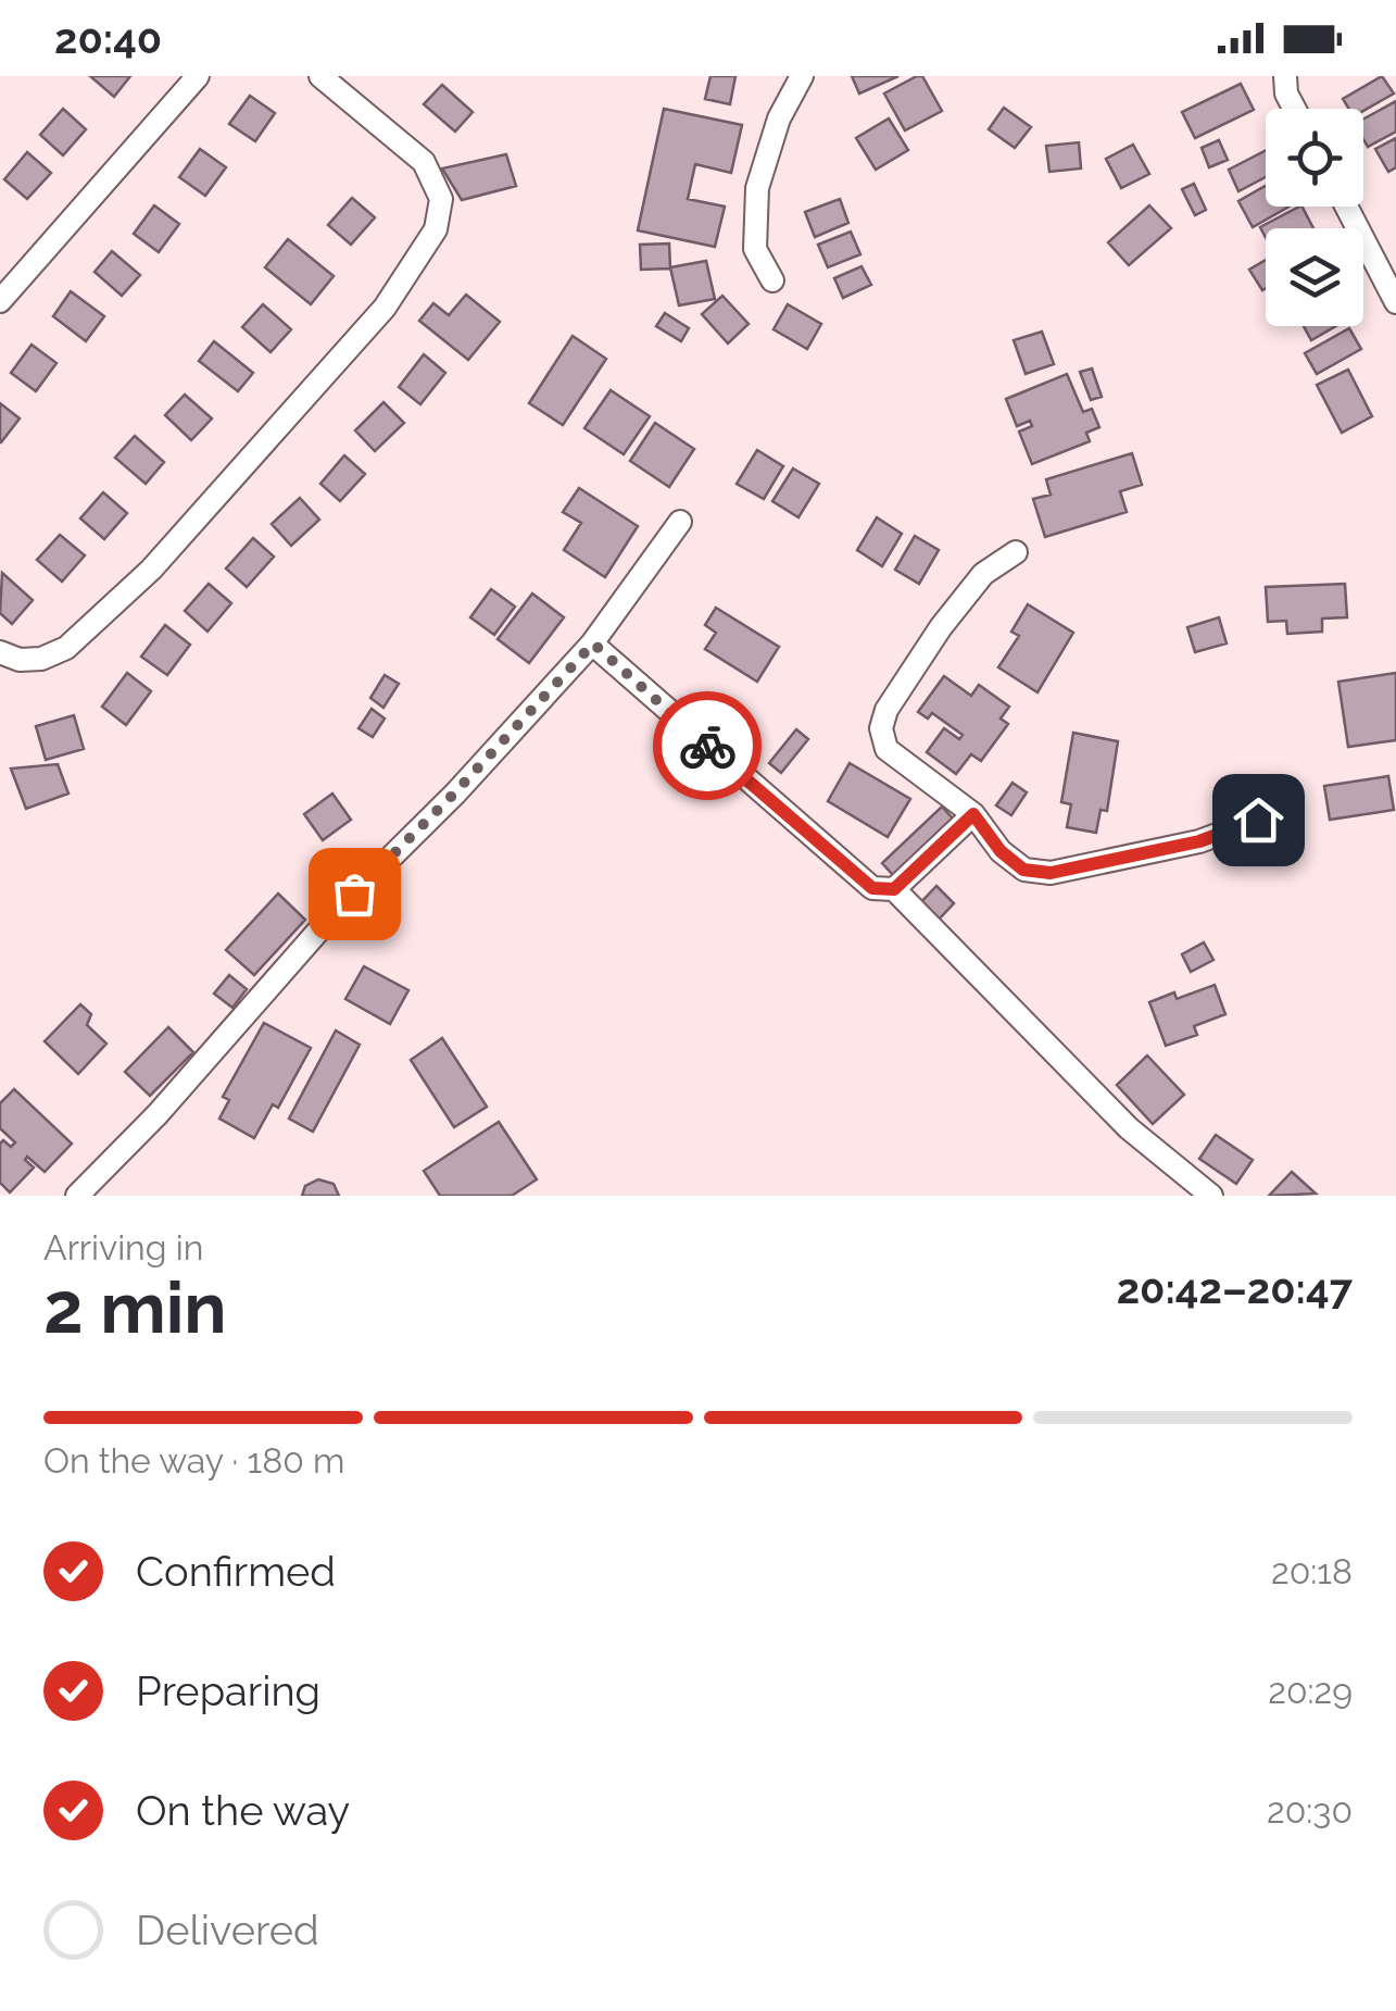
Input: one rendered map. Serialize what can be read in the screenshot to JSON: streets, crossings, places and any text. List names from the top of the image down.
{
  "page": {
    "status": "20:40",
    "heading": ["2 min", "Arriving in", "20:42–20:47"],
    "bar": "On the way · 180 m",
    "list": [
      ["Confirmed", "20:18"],
      ["Preparing", "20:29"],
      ["On the way", "20:30"],
      "Delivered"
    ]
  }
}
